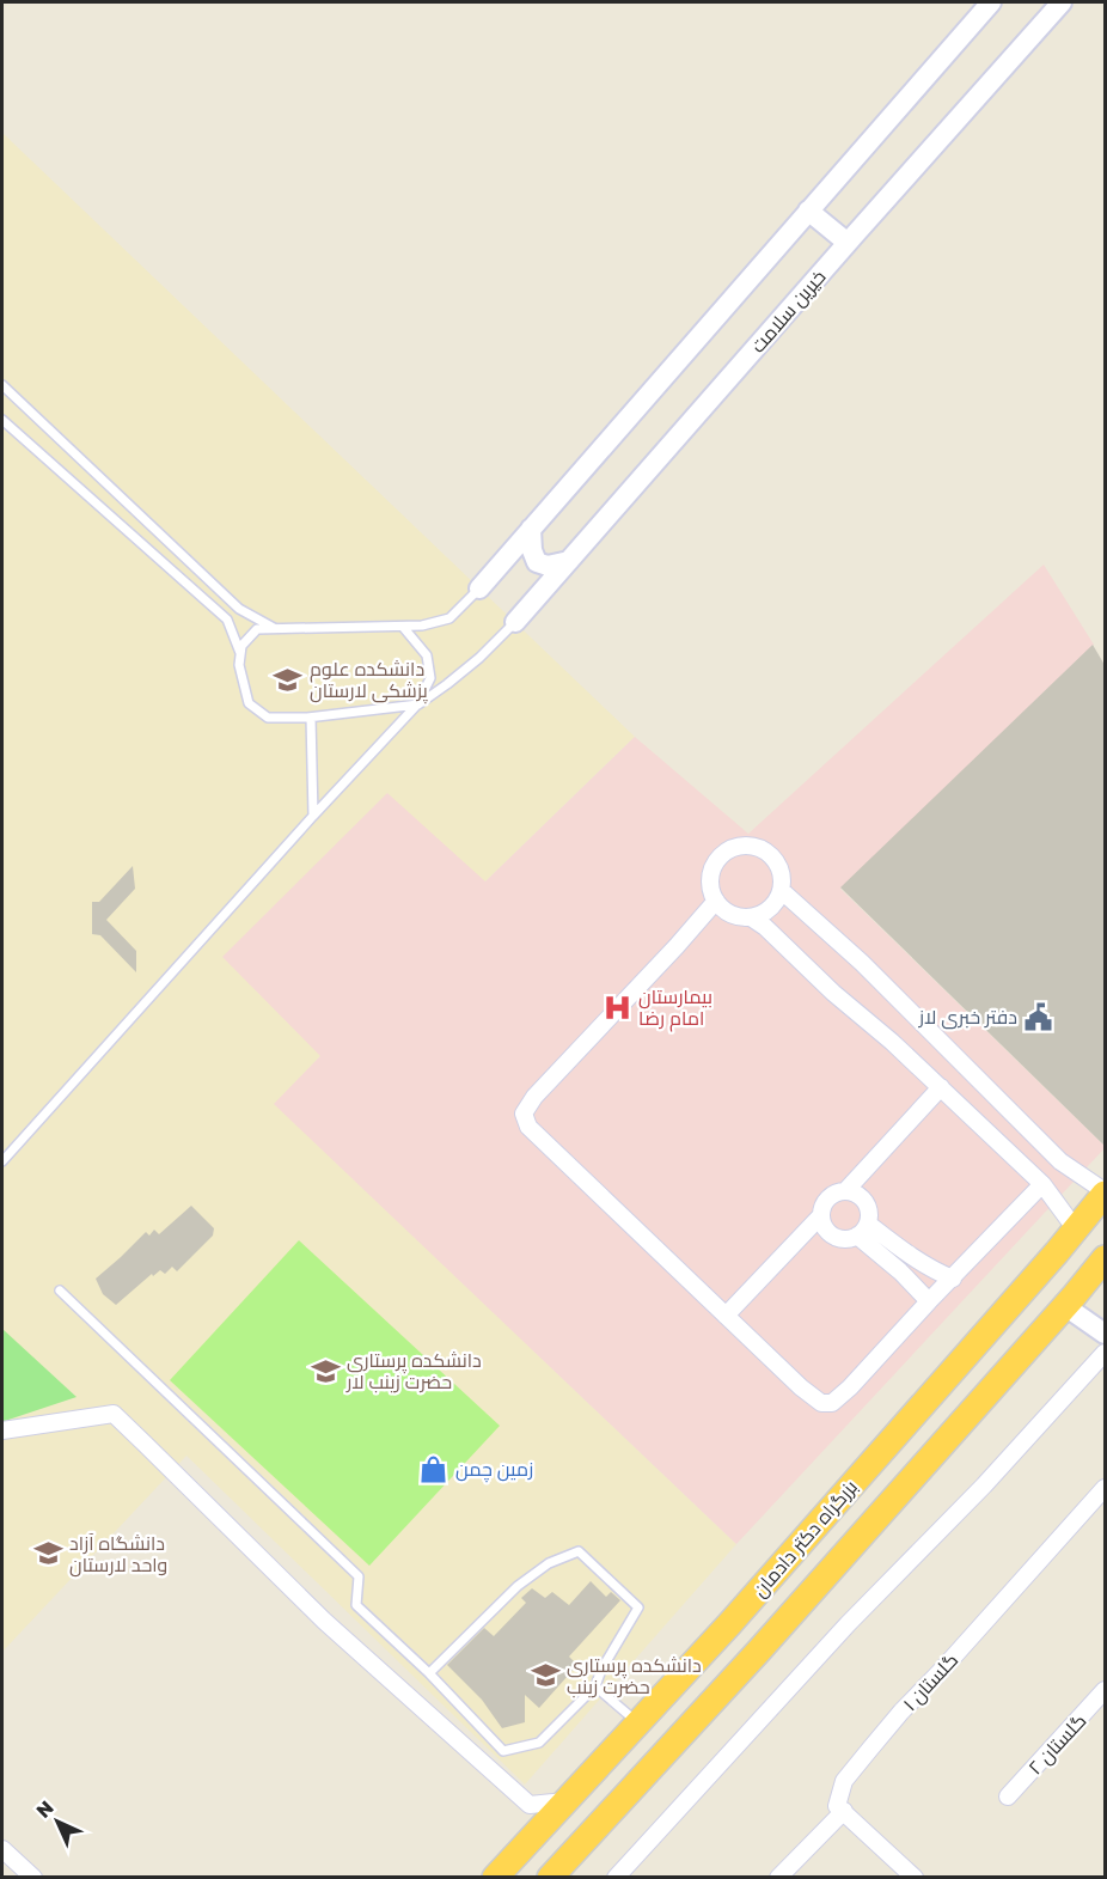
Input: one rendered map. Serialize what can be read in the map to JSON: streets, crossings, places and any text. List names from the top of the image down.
{
  "streets": {
    "highway": ["بزرگراه دکتر دادمان"],
    "street": ["خیرین سلامت", "گلستان ۱", "گلستان ۲"]
  },
  "places": {
    "school or university": [
      "دانشکده علوم پزشکی لارستان",
      "دانشکده پرستاری حضرت زینب لار",
      "دانشگاه آزاد واحد لارستان",
      "دانشکده پرستاری حضرت زینب"
    ],
    "hospital": ["بیمارستان امام رضا"],
    "public building": ["دفتر خبری لاز"],
    "shop": ["زمین چمن"]
  },
  "north": "top left"
}
